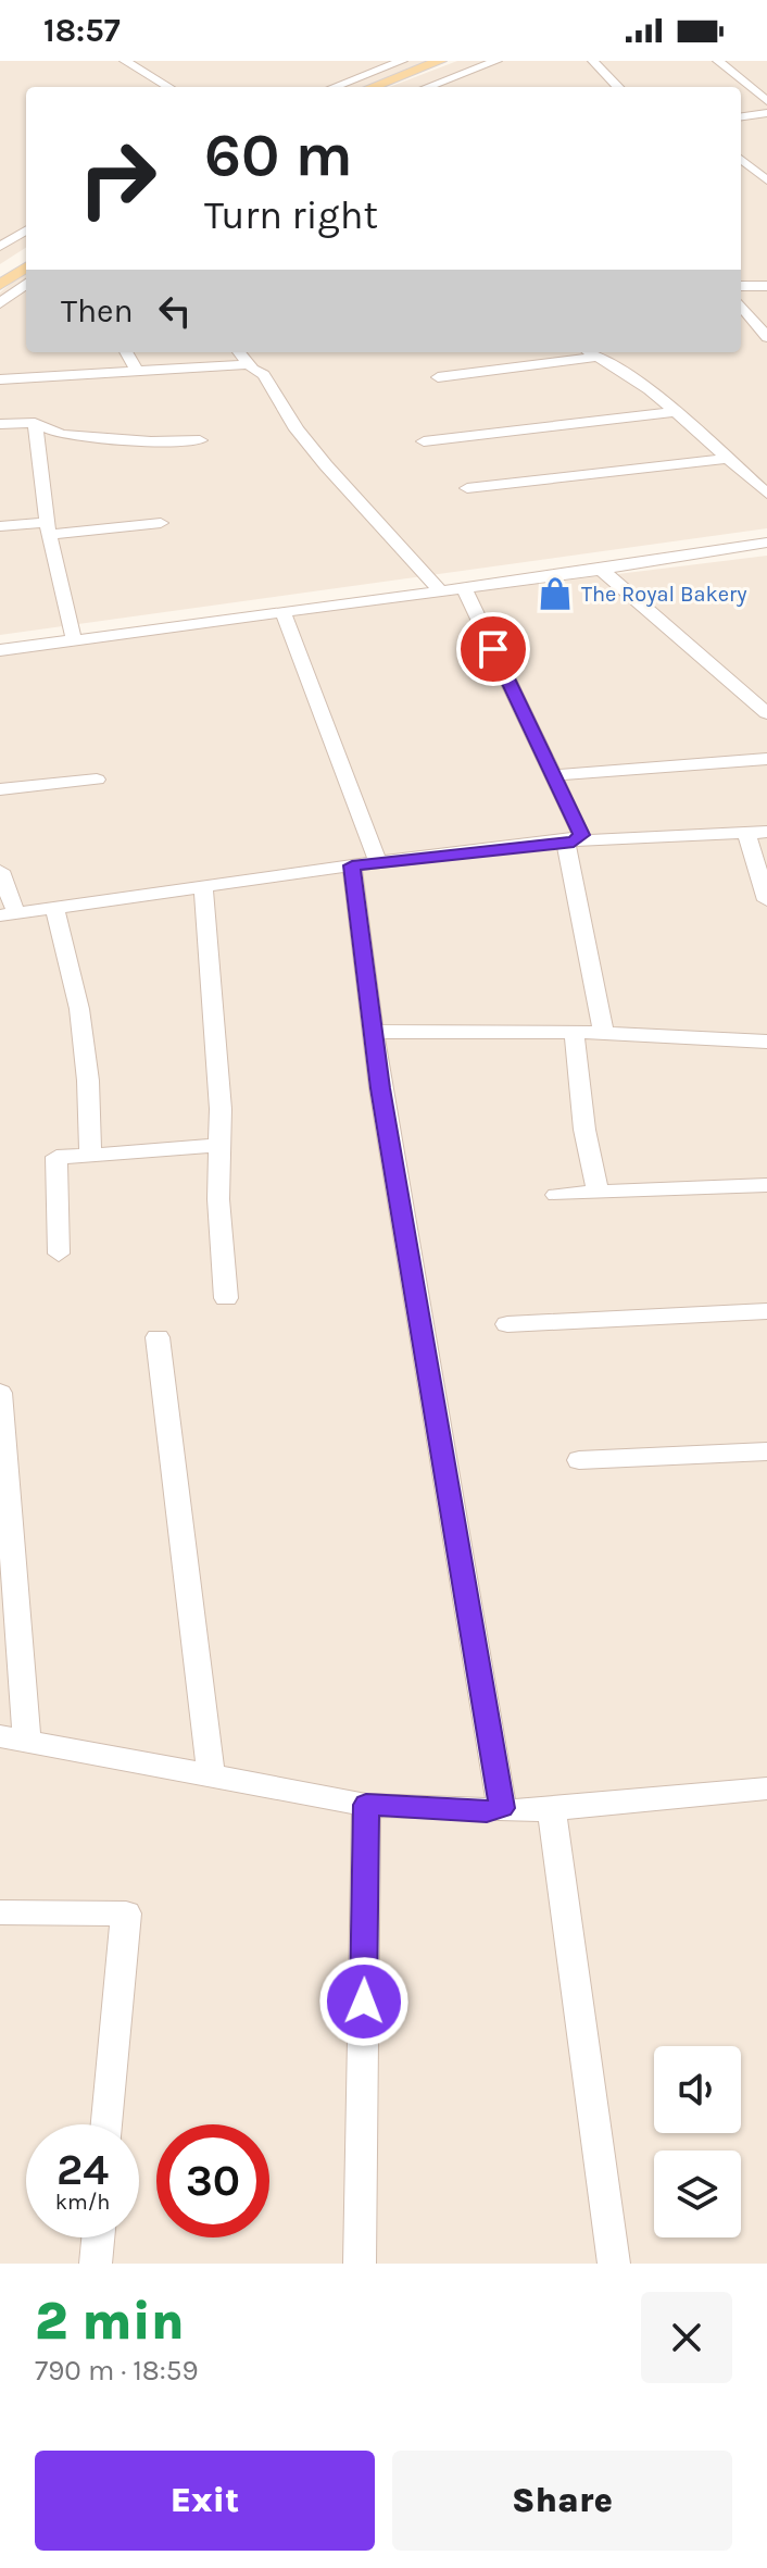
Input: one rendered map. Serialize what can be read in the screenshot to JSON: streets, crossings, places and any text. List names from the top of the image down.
{
  "places": {
    "shop": ["The Royal Bakery"]
  },
  "page": {
    "status": "18:57",
    "turn": ["60 m", "Turn right"],
    "then": "Then",
    "speed": "24 km/h",
    "limit": "30",
    "heading": ["2 min", "790 m · 18:59"],
    "buttons": ["Exit", "Share"]
  }
}
